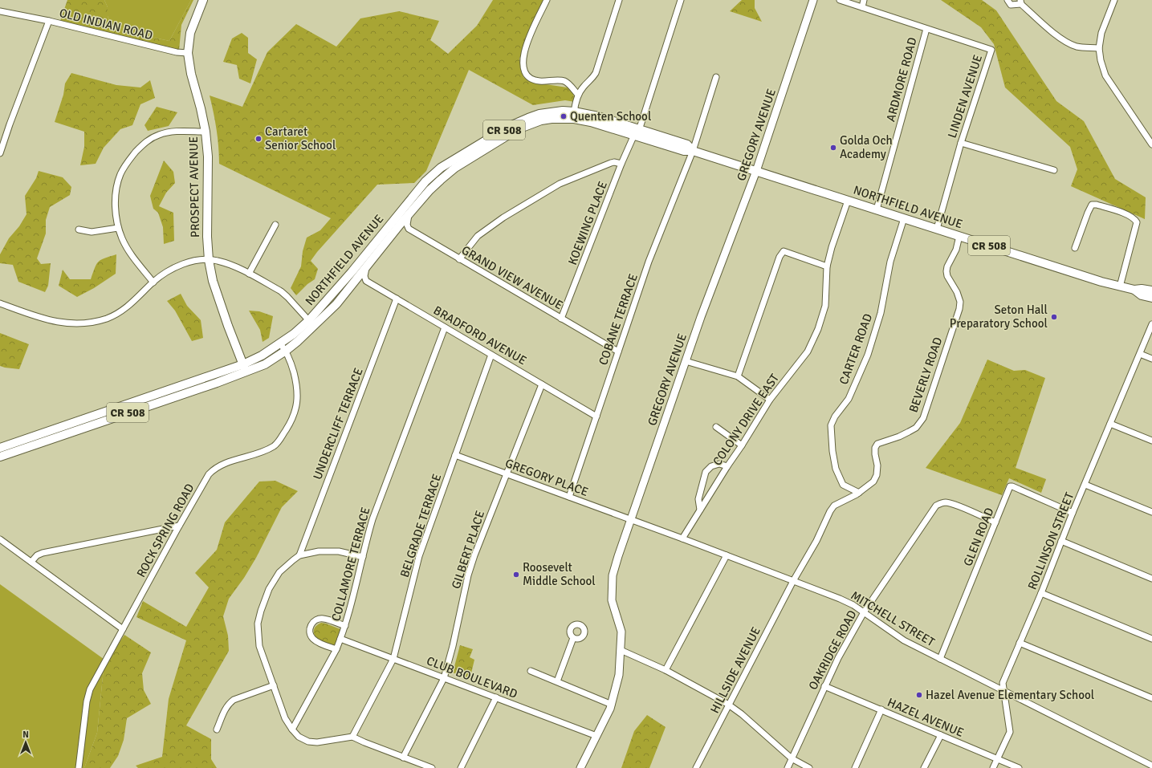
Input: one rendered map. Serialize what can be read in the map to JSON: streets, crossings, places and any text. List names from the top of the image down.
{
  "streets": {
    "main road": [
      "CR 508",
      "GREGORY AVENUE",
      "PROSPECT AVENUE",
      "NORTHFIELD AVENUE"
    ],
    "street": [
      "OLD INDIAN ROAD",
      "ARDMORE ROAD",
      "LINDEN AVENUE",
      "KOEWING PLACE",
      "GRAND VIEW AVENUE",
      "COBANE TERRACE",
      "BRADFORD AVENUE",
      "CARTER ROAD",
      "BEVERLY ROAD",
      "COLONY DRIVE EAST",
      "UNDERCLIFF TERRACE",
      "GREGORY PLACE",
      "BELGRADE TERRACE",
      "ROCK SPRING ROAD",
      "GLEN ROAD",
      "ROLLINSON STREET",
      "GILBERT PLACE",
      "COLLAMORE TERRACE",
      "MITCHELL STREET",
      "OAKRIDGE ROAD",
      "HILLSIDE AVENUE",
      "CLUB BOULEVARD",
      "HAZEL AVENUE"
    ]
  },
  "crossings": [
    ["OLD INDIAN ROAD", "PROSPECT AVENUE"],
    ["ARDMORE ROAD", "LINDEN AVENUE"],
    ["ARDMORE ROAD", "NORTHFIELD AVENUE"],
    ["LINDEN AVENUE", "NORTHFIELD AVENUE"],
    ["GREGORY AVENUE", "NORTHFIELD AVENUE"],
    ["GREGORY AVENUE", "GREGORY PLACE"],
    ["GREGORY AVENUE", "MITCHELL STREET"],
    ["GREGORY AVENUE", "CLUB BOULEVARD"],
    ["PROSPECT AVENUE", "NORTHFIELD AVENUE"],
    ["NORTHFIELD AVENUE", "KOEWING PLACE"],
    ["NORTHFIELD AVENUE", "GRAND VIEW AVENUE"],
    ["NORTHFIELD AVENUE", "COBANE TERRACE"],
    ["NORTHFIELD AVENUE", "BRADFORD AVENUE"],
    ["NORTHFIELD AVENUE", "CARTER ROAD"],
    ["NORTHFIELD AVENUE", "BEVERLY ROAD"],
    ["NORTHFIELD AVENUE", "COLONY DRIVE EAST"],
    ["NORTHFIELD AVENUE", "ROCK SPRING ROAD"],
    ["KOEWING PLACE", "GRAND VIEW AVENUE"],
    ["GRAND VIEW AVENUE", "COBANE TERRACE"],
    ["COBANE TERRACE", "BRADFORD AVENUE"],
    ["COBANE TERRACE", "GREGORY PLACE"],
    ["BRADFORD AVENUE", "UNDERCLIFF TERRACE"],
    ["BRADFORD AVENUE", "BELGRADE TERRACE"],
    ["BRADFORD AVENUE", "GILBERT PLACE"],
    ["BRADFORD AVENUE", "COLLAMORE TERRACE"],
    ["CARTER ROAD", "BEVERLY ROAD"],
    ["BEVERLY ROAD", "MITCHELL STREET"],
    ["BEVERLY ROAD", "HILLSIDE AVENUE"],
    ["COLONY DRIVE EAST", "MITCHELL STREET"],
    ["GREGORY PLACE", "BELGRADE TERRACE"],
    ["GREGORY PLACE", "GILBERT PLACE"],
    ["GREGORY PLACE", "MITCHELL STREET"],
    ["BELGRADE TERRACE", "CLUB BOULEVARD"],
    ["GLEN ROAD", "ROLLINSON STREET"],
    ["GLEN ROAD", "MITCHELL STREET"],
    ["GLEN ROAD", "OAKRIDGE ROAD"],
    ["ROLLINSON STREET", "MITCHELL STREET"],
    ["ROLLINSON STREET", "HAZEL AVENUE"],
    ["GILBERT PLACE", "CLUB BOULEVARD"],
    ["COLLAMORE TERRACE", "CLUB BOULEVARD"],
    ["MITCHELL STREET", "OAKRIDGE ROAD"],
    ["MITCHELL STREET", "HILLSIDE AVENUE"],
    ["OAKRIDGE ROAD", "HAZEL AVENUE"]
  ],
  "places": [
    "Quenten School",
    "Cartaret Senior School",
    "Golda Och Academy",
    "Seton Hall Preparatory School",
    "Roosevelt Middle School",
    "Hazel Avenue Elementary School"
  ],
  "north": "top"
}
